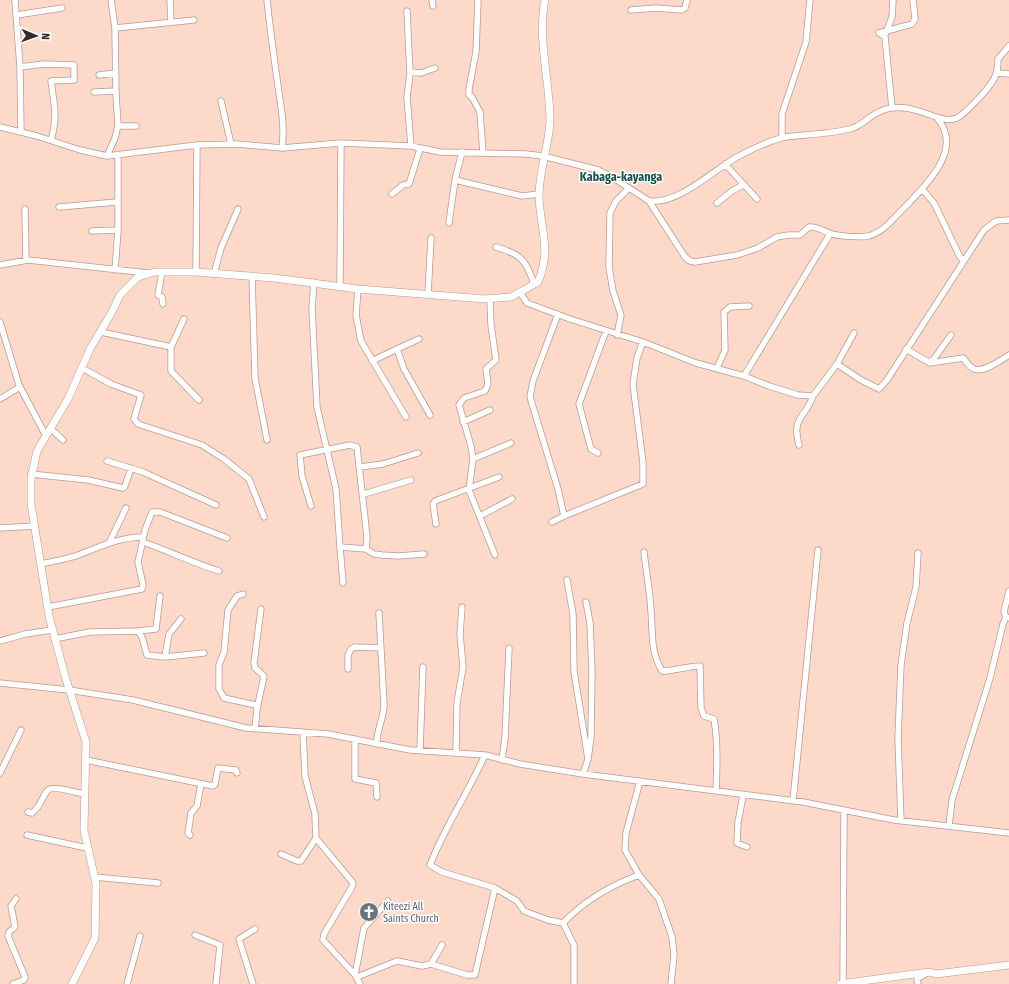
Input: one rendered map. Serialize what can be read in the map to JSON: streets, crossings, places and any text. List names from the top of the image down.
{
  "districts": ["Kabaga-kayanga"],
  "places": {
    "church": ["Kiteezi All Saints Church"]
  },
  "north": "right"
}
